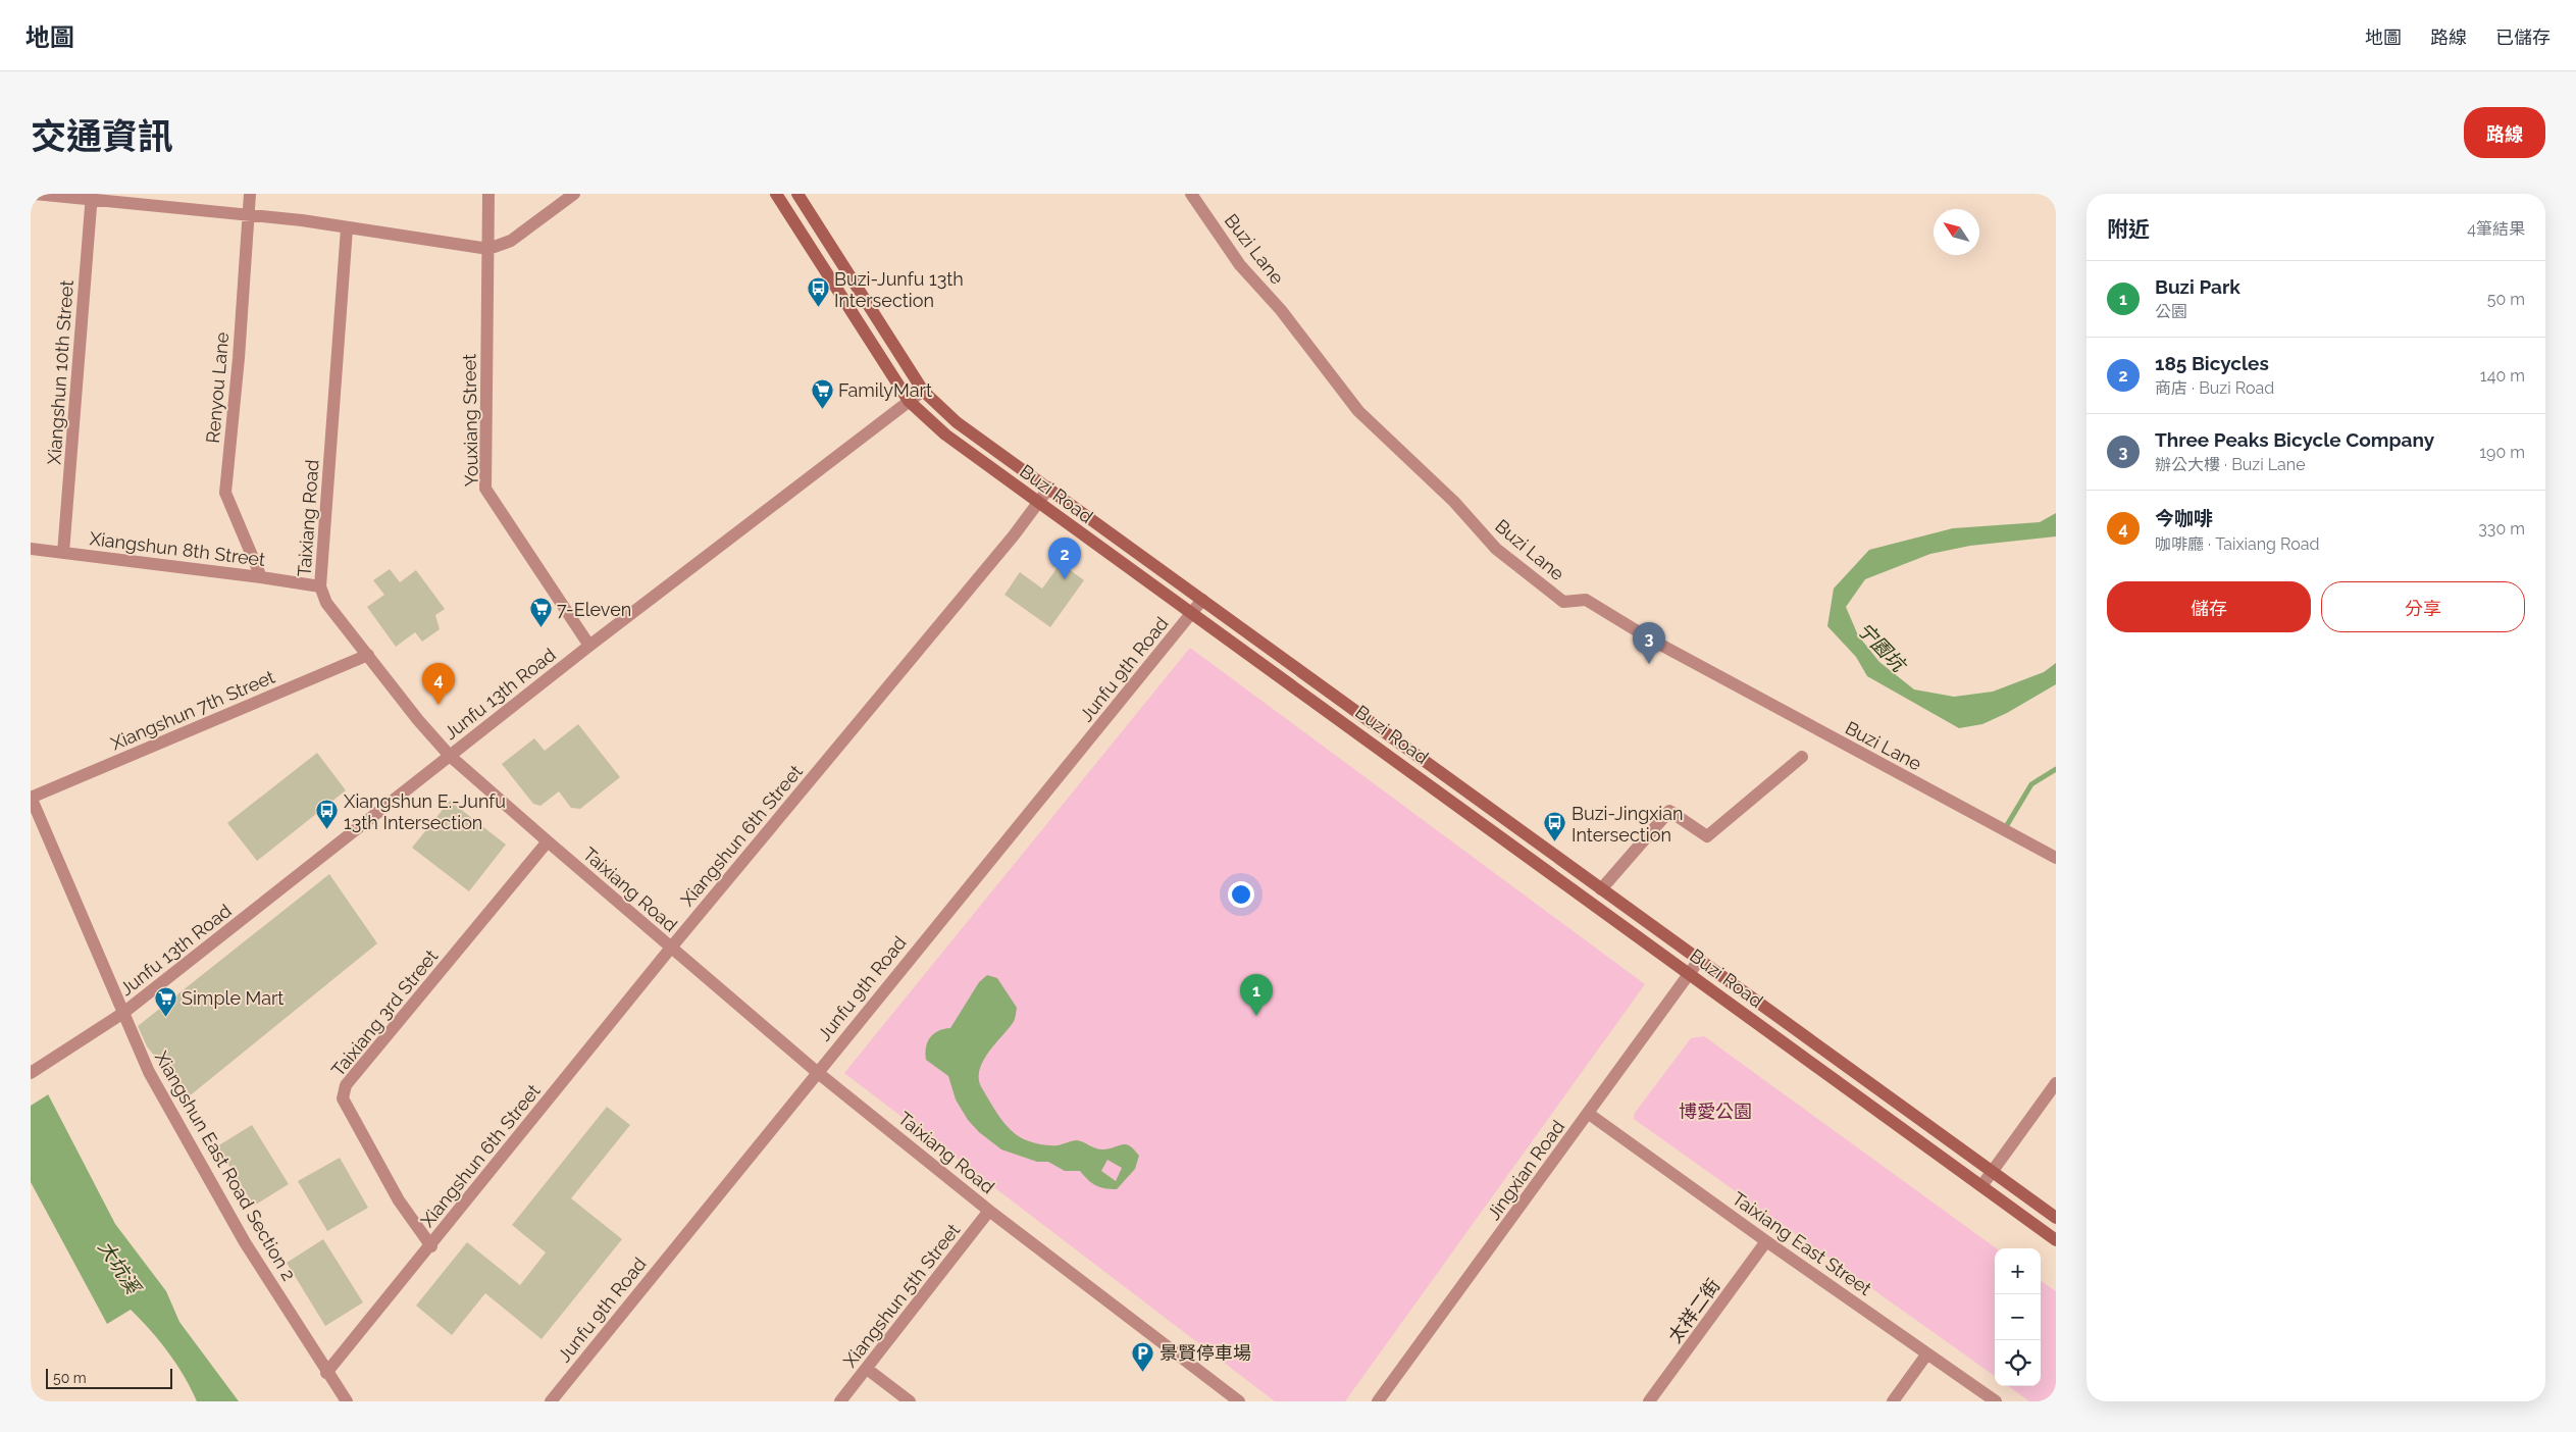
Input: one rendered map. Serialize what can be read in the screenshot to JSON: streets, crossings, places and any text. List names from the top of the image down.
{
  "streets": {
    "main road": ["Buzi Road"],
    "street": [
      "Buzi Lane",
      "Xiangshun 10th Street",
      "Renyou Lane",
      "Youxiang Street",
      "Taixiang Road",
      "Xiangshun 8th Street",
      "Junfu 9th Road",
      "Junfu 13th Road",
      "Xiangshun 7th Street",
      "Xiangshun 6th Street",
      "Taixiang 3rd Street",
      "Xiangshun East Road Section 2",
      "Jingxian Road",
      "Taixiang East Street",
      "Xiangshun 5th Street",
      "太祥二街"
    ]
  },
  "crossings": [
    ["Xiangshun 10th Street", "Xiangshun 8th Street"],
    ["Renyou Lane", "Xiangshun 8th Street"],
    ["Youxiang Street", "Junfu 13th Road"],
    ["Buzi Road", "Junfu 9th Road"],
    ["Buzi Road", "Junfu 13th Road"],
    ["Buzi Road", "Xiangshun 6th Street"],
    ["Buzi Road", "Jingxian Road"],
    ["Taixiang Road", "Xiangshun 8th Street"],
    ["Taixiang Road", "Junfu 9th Road"],
    ["Taixiang Road", "Junfu 13th Road"],
    ["Taixiang Road", "Xiangshun 7th Street"],
    ["Taixiang Road", "Xiangshun 6th Street"],
    ["Taixiang Road", "Taixiang 3rd Street"],
    ["Taixiang Road", "Xiangshun 5th Street"],
    ["Junfu 13th Road", "Xiangshun East Road Section 2"],
    ["Xiangshun 7th Street", "Xiangshun East Road Section 2"],
    ["Xiangshun 6th Street", "Taixiang 3rd Street"],
    ["Xiangshun 6th Street", "Xiangshun East Road Section 2"],
    ["Jingxian Road", "Taixiang East Street"],
    ["Taixiang East Street", "太祥二街"]
  ],
  "water": ["宁園坑", "大坑溪"],
  "parks": ["博愛公園"],
  "places": {
    "bus stop": ["Buzi-Junfu 13th Intersection", "Xiangshun E.-Junfu 13th Intersection", "Buzi-Jingxian Intersection"],
    "supermarket": ["FamilyMart", "7-Eleven", "Simple Mart"],
    "parking": ["景賢停車場"]
  },
  "scale_bar": "50 m",
  "north": "top left",
  "page": {
    "header": "地圖",
    "nav": ["地圖", "路線", "已儲存"],
    "title": "交通資訊",
    "buttons": [
      "路線",
      ["儲存", "分享"]
    ],
    "heading": ["附近", "4筆結果"],
    "list": [
      {
        "mark": "1",
        "name": "Buzi Park",
        "note": "公園",
        "value": "50 m"
      },
      {
        "mark": "2",
        "name": "185 Bicycles",
        "note": "商店 · Buzi Road",
        "value": "140 m"
      },
      {
        "mark": "3",
        "name": "Three Peaks Bicycle Company",
        "note": "辦公大樓 · Buzi Lane",
        "value": "190 m"
      },
      {
        "mark": "4",
        "name": "今咖啡",
        "note": "咖啡廳 · Taixiang Road",
        "value": "330 m"
      }
    ],
    "pins": [
      "2",
      "3",
      "4",
      "1"
    ],
    "map_buttons": ["+", "−"],
    "scale": "50 m"
  }
}
